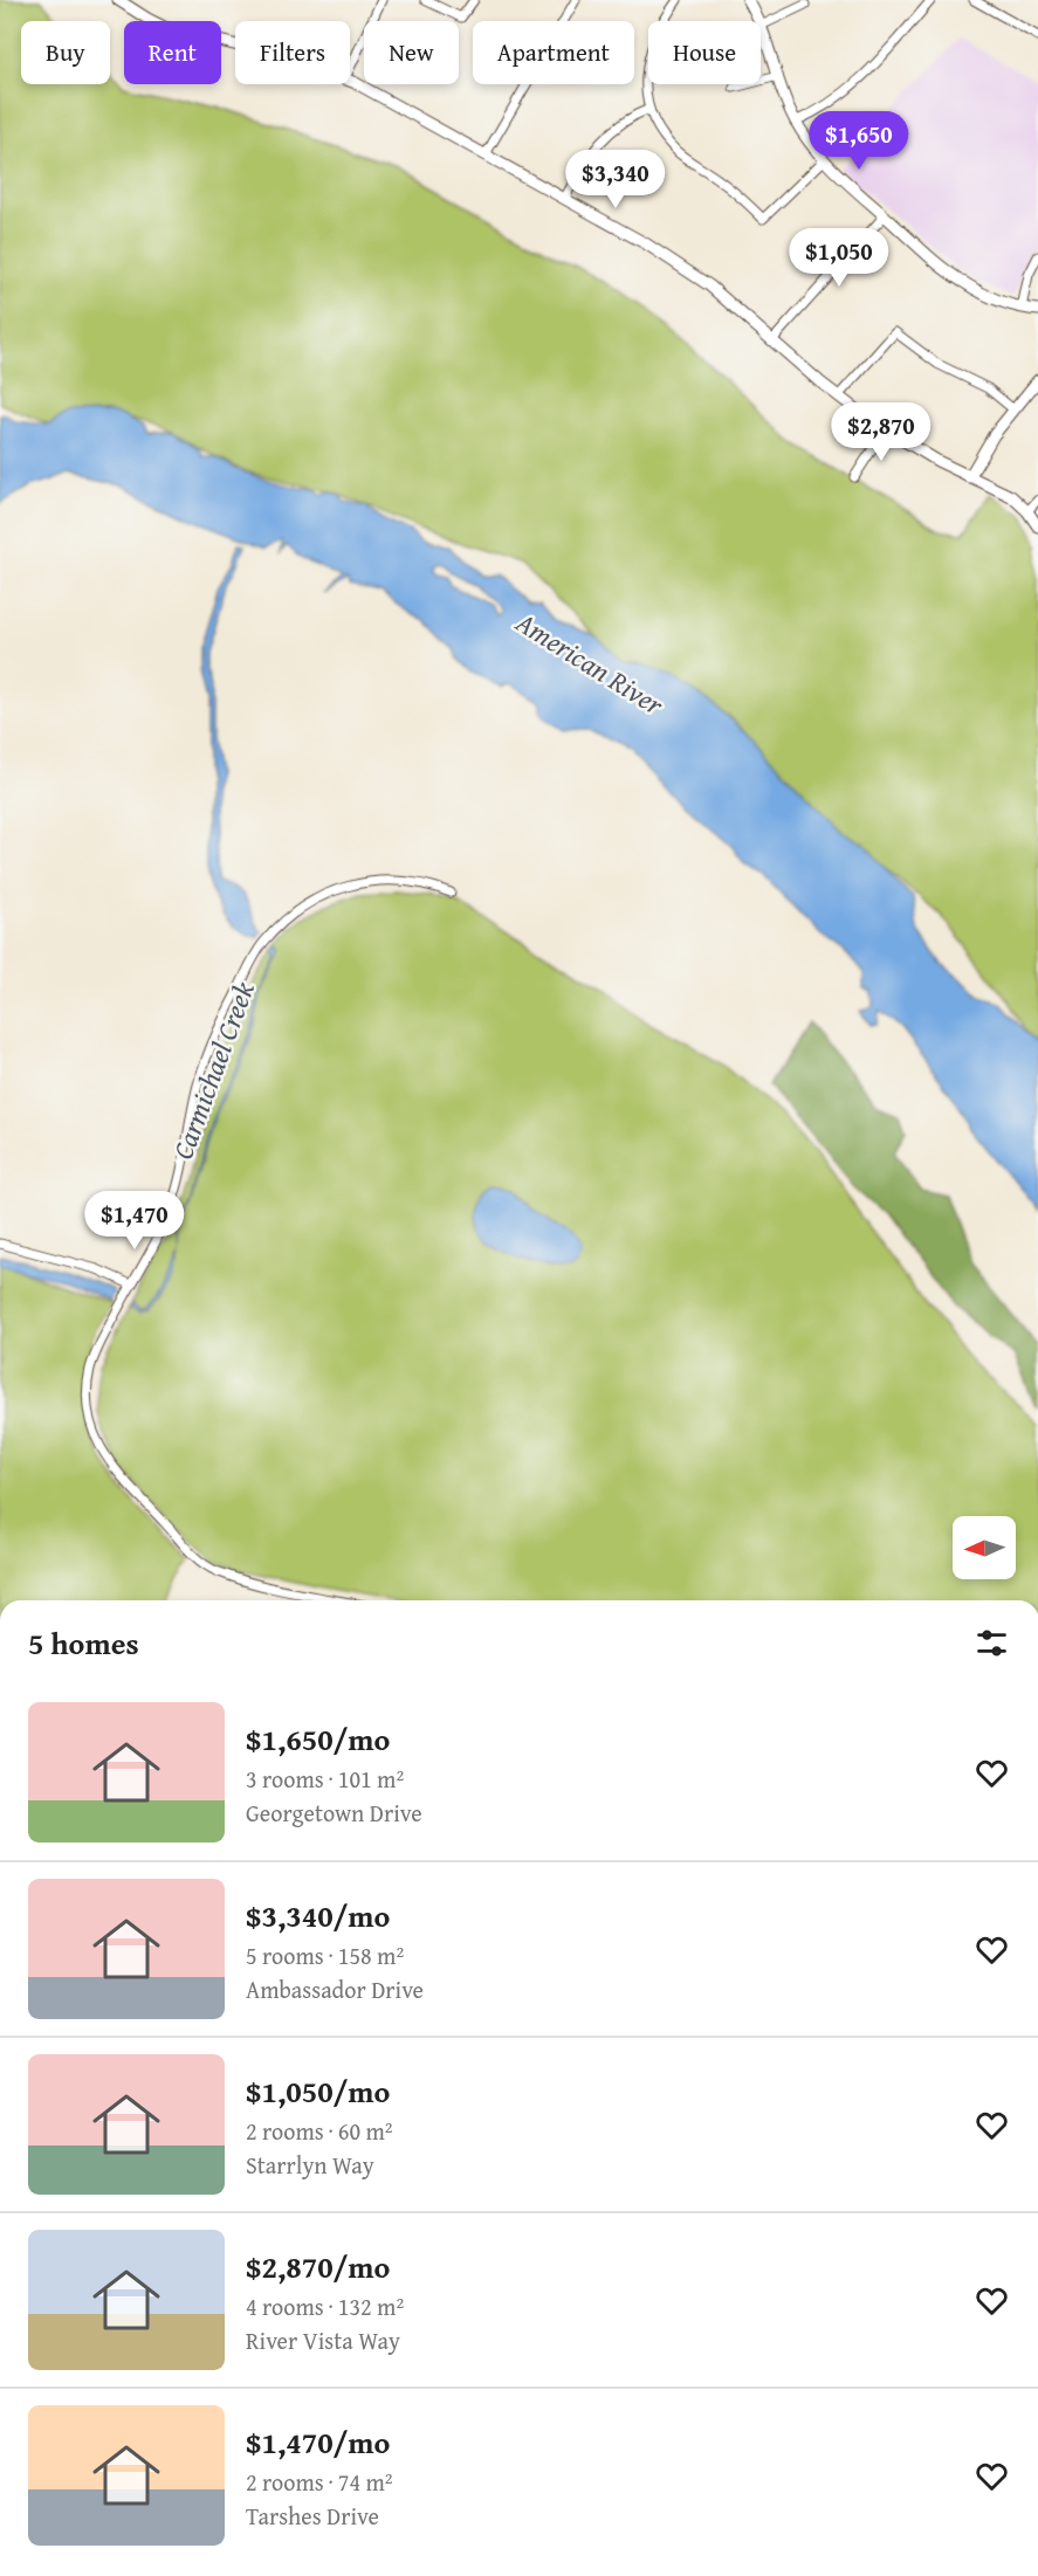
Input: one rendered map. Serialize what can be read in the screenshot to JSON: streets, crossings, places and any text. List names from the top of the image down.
{
  "water": ["American River", "Carmichael Creek"],
  "north": "left",
  "page": {
    "chip": [
      "Buy",
      "Rent",
      "Filters",
      "New",
      "Apartment",
      "House"
    ],
    "price": [
      "$1,650",
      "$3,340",
      "$1,050",
      "$2,870",
      "$1,470"
    ],
    "heading": "5 homes",
    "list": [
      {
        "name": "$1,650/mo",
        "note": "3 rooms · 101 m² · Georgetown Drive"
      },
      {
        "name": "$3,340/mo",
        "note": "5 rooms · 158 m² · Ambassador Drive"
      },
      {
        "name": "$1,050/mo",
        "note": "2 rooms · 60 m² · Starrlyn Way"
      },
      {
        "name": "$2,870/mo",
        "note": "4 rooms · 132 m² · River Vista Way"
      },
      {
        "name": "$1,470/mo",
        "note": "2 rooms · 74 m² · Tarshes Drive"
      }
    ]
  }
}
